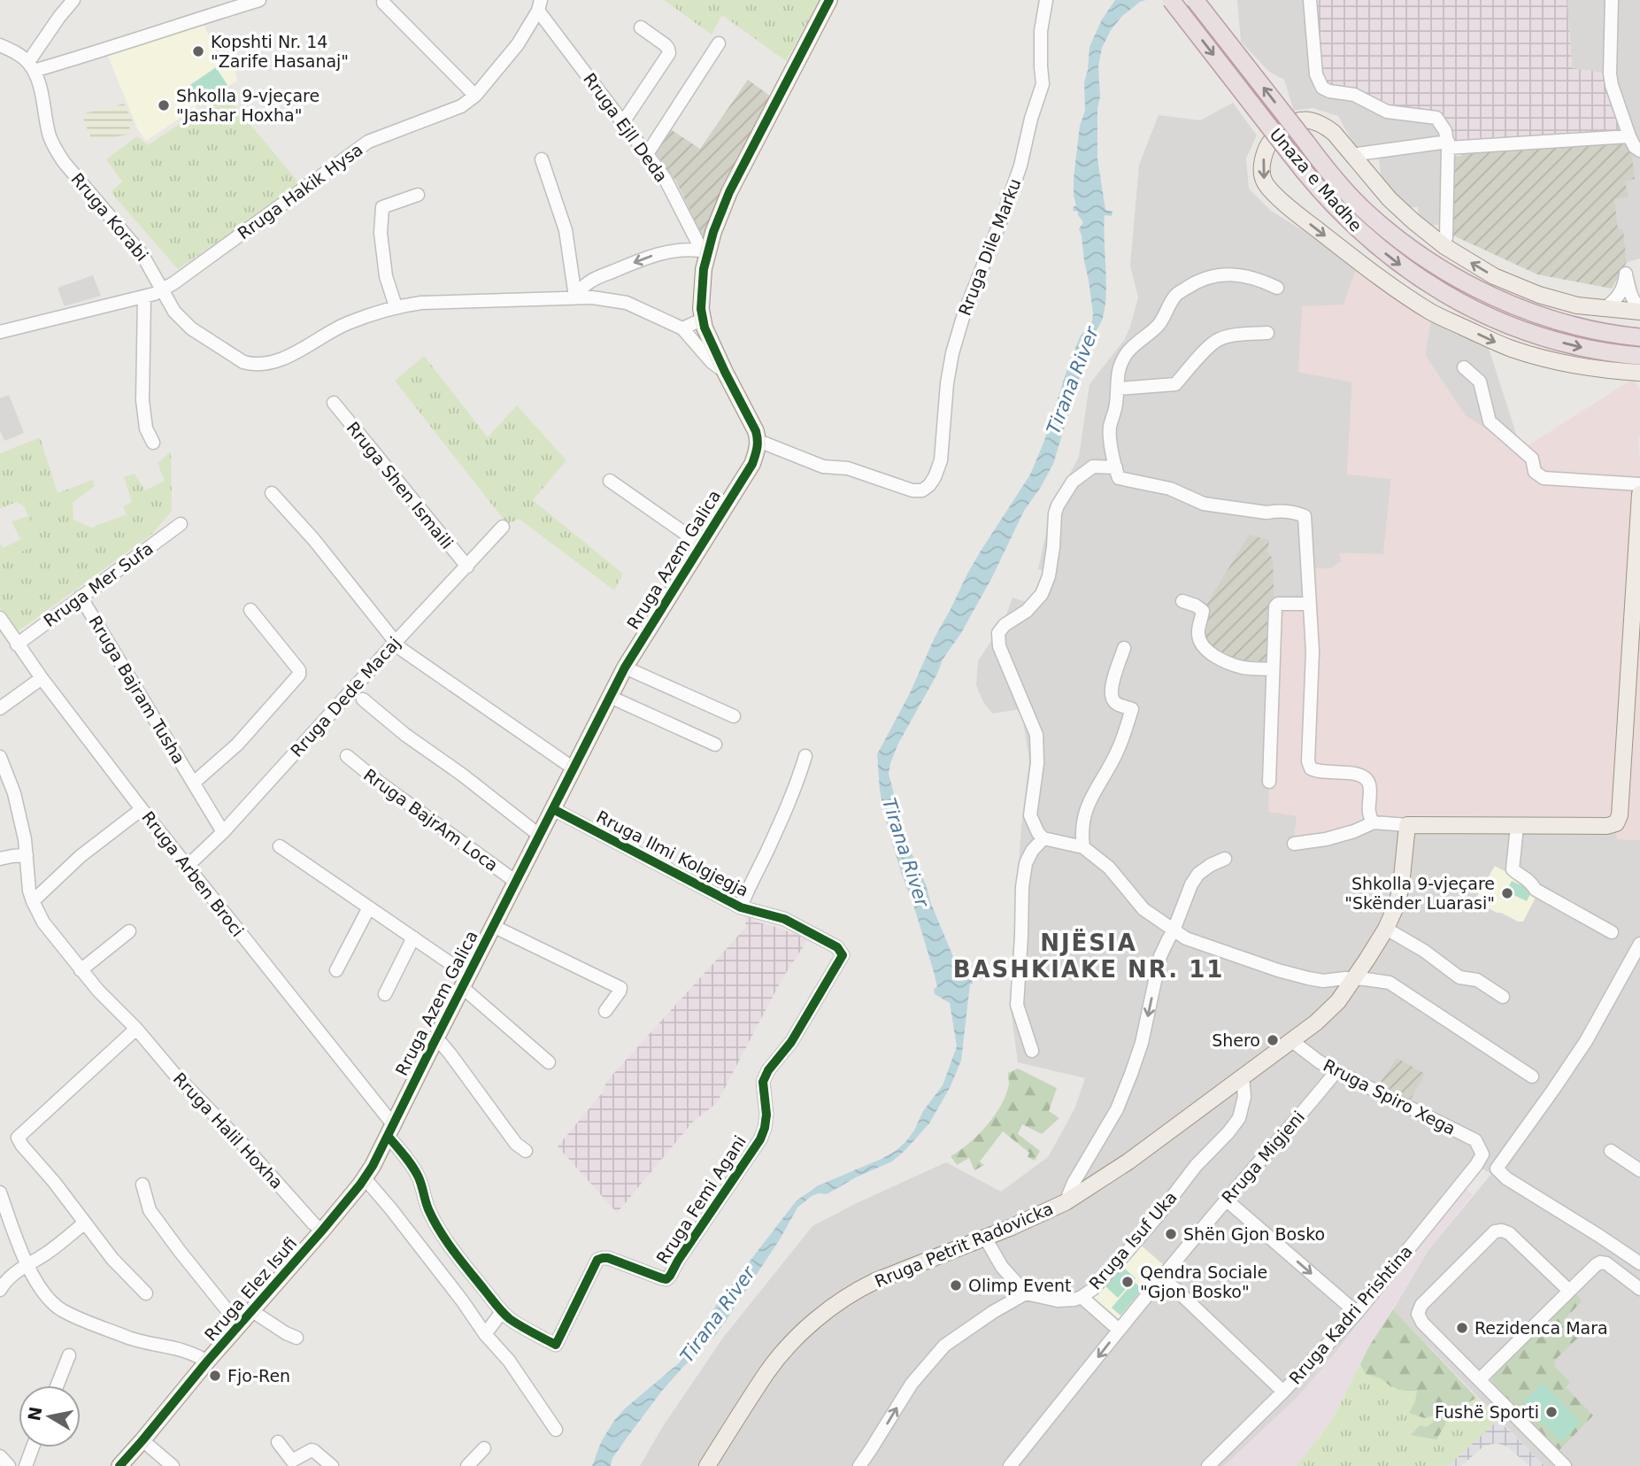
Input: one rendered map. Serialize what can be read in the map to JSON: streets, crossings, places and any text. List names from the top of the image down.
{
  "streets": {
    "highway": ["Unaza e Madhe"],
    "main road": ["Rruga Azem Galica", "Rruga Petrit Radovicka", "Rruga Elez Isufi"],
    "street": [
      "Rruga Ejll Deda",
      "Rruga Hakik Hysa",
      "Rruga Korabi",
      "Rruga Dile Marku",
      "Rruga Shen Ismaili",
      "Rruga Mer Sufa",
      "Rruga Bajram Tusha",
      "Rruga Dede Macaj",
      "Rruga BajrAm Loca",
      "Rruga Ilmi Kolgjegja",
      "Rruga Arben Broci",
      "Rruga Spiro Xega",
      "Rruga Halil Hoxha",
      "Rruga Migjeni",
      "Rruga Femi Agani",
      "Rruga Isuf Uka",
      "Rruga Kadri Prishtina"
    ]
  },
  "crossings": [
    ["Rruga Ejll Deda", "Rruga Hakik Hysa"],
    ["Rruga Hakik Hysa", "Rruga Korabi"],
    ["Rruga Dile Marku", "Rruga Azem Galica"],
    ["Rruga Shen Ismaili", "Rruga Dede Macaj"],
    ["Rruga Azem Galica", "Rruga BajrAm Loca"],
    ["Rruga Azem Galica", "Rruga Ilmi Kolgjegja"],
    ["Rruga Azem Galica", "Rruga Arben Broci"],
    ["Rruga Azem Galica", "Rruga Elez Isufi"],
    ["Rruga Mer Sufa", "Rruga Bajram Tusha"],
    ["Rruga Mer Sufa", "Rruga Arben Broci"],
    ["Rruga Bajram Tusha", "Rruga Dede Macaj"],
    ["Rruga Dede Macaj", "Rruga Arben Broci"],
    ["Rruga Ilmi Kolgjegja", "Rruga Femi Agani"],
    ["Rruga Arben Broci", "Rruga Elez Isufi"],
    ["Rruga Spiro Xega", "Rruga Migjeni"],
    ["Rruga Spiro Xega", "Rruga Petrit Radovicka"],
    ["Rruga Spiro Xega", "Rruga Kadri Prishtina"],
    ["Rruga Halil Hoxha", "Rruga Elez Isufi"],
    ["Rruga Isuf Uka", "Rruga Petrit Radovicka"]
  ],
  "districts": ["NJËSIA BASHKIAKE NR. 11"],
  "water": ["Tirana River"],
  "places": [
    "Kopshti Nr. 14 \"Zarife Hasanaj\"",
    "Shkolla 9-vjeçare \"Jashar Hoxha\"",
    "Shkolla 9-vjeçare \"Skënder Luarasi\"",
    "Shero",
    "Shën Gjon Bosko",
    "Qendra Sociale \"Gjon Bosko\"",
    "Olimp Event",
    "Rezidenca Mara",
    "Fjo-Ren",
    "Fushë Sporti"
  ],
  "north": "left"
}
